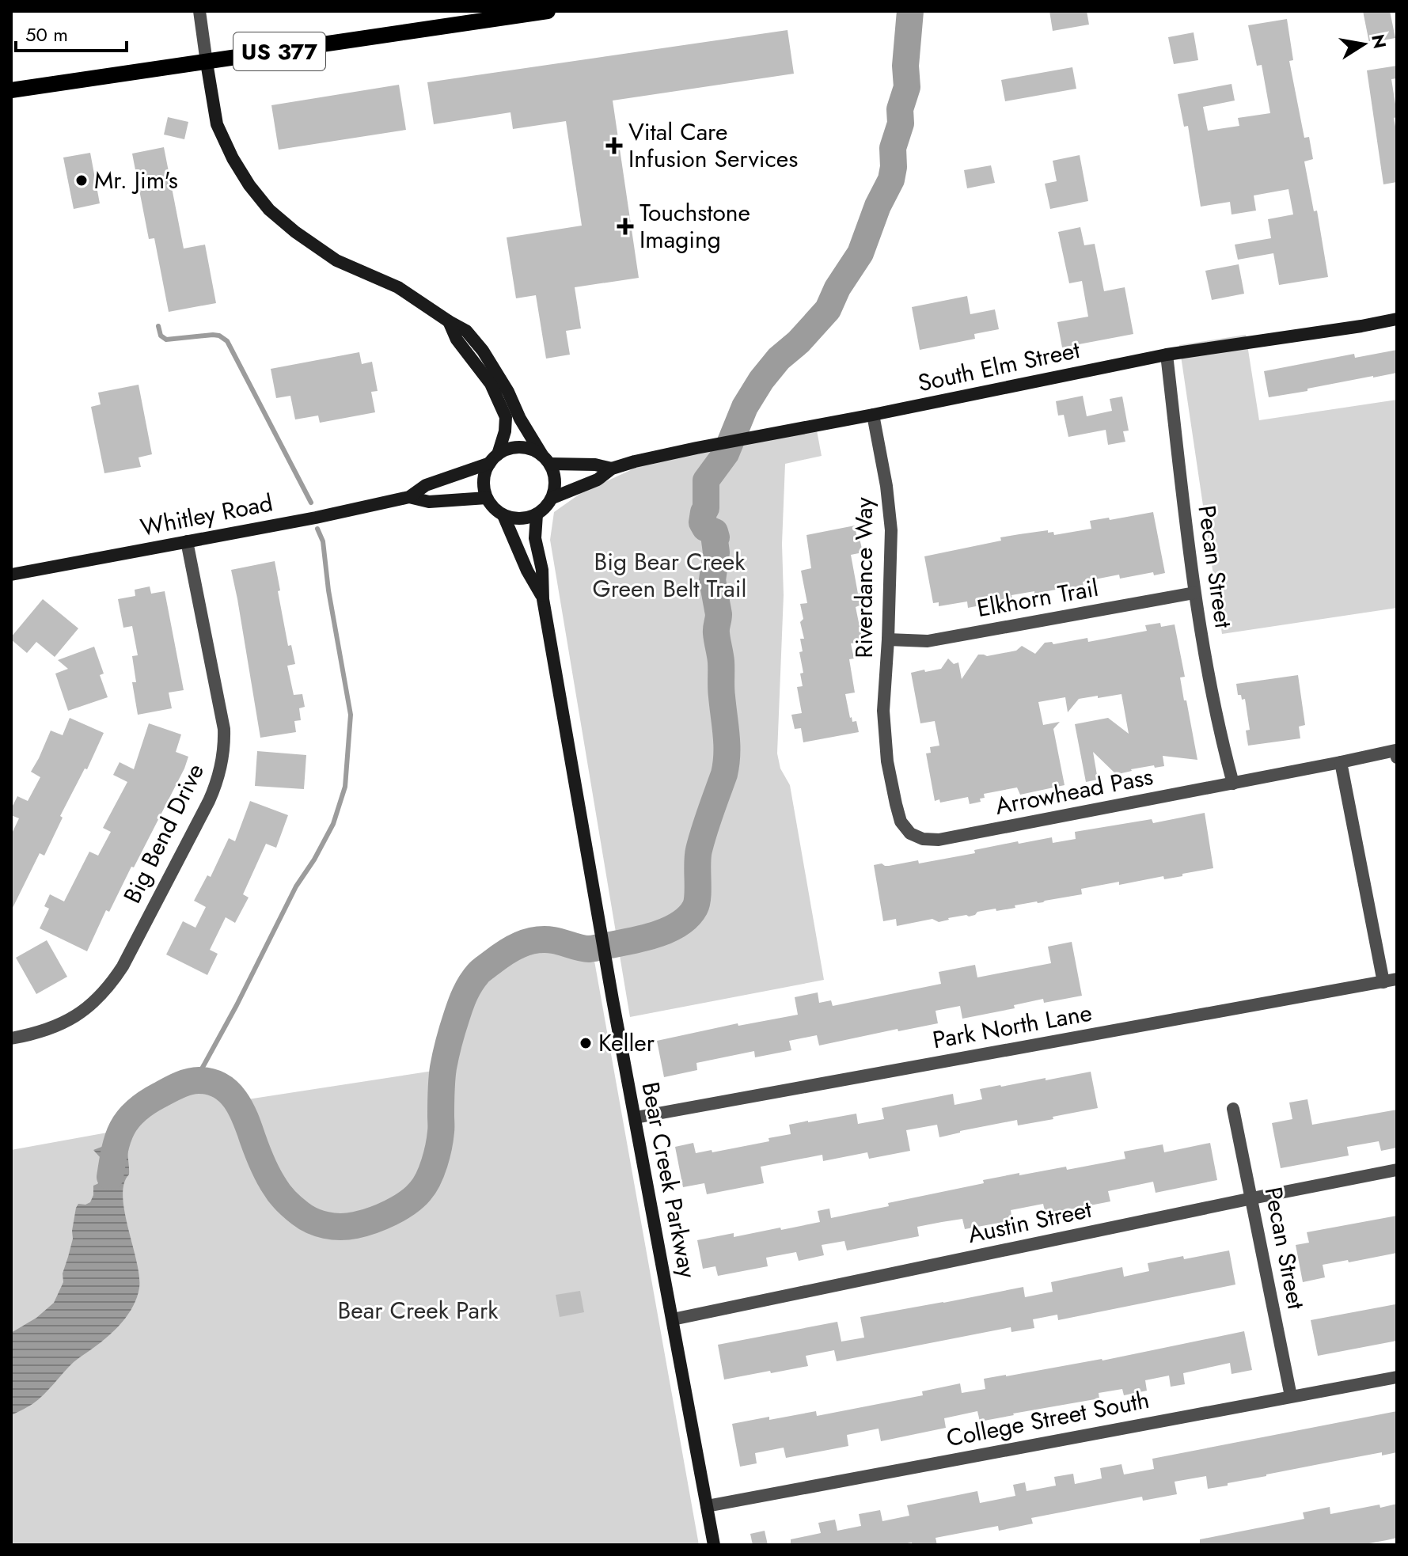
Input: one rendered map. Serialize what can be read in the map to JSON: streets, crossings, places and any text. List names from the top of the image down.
{
  "streets": {
    "main road": [
      "US 377",
      "South Elm Street",
      "Whitley Road",
      "Bear Creek Parkway"
    ],
    "street": [
      "Pecan Street",
      "Riverdance Way",
      "Elkhorn Trail",
      "Arrowhead Pass",
      "Big Bend Drive",
      "Park North Lane",
      "Austin Street",
      "College Street South"
    ]
  },
  "crossings": [
    ["South Elm Street", "Whitley Road"],
    ["South Elm Street", "Pecan Street"],
    ["South Elm Street", "Riverdance Way"],
    ["South Elm Street", "Bear Creek Parkway"],
    ["Whitley Road", "Big Bend Drive"],
    ["Whitley Road", "Bear Creek Parkway"],
    ["Pecan Street", "Elkhorn Trail"],
    ["Pecan Street", "Arrowhead Pass"],
    ["Pecan Street", "Austin Street"],
    ["Pecan Street", "College Street South"],
    ["Riverdance Way", "Elkhorn Trail"],
    ["Riverdance Way", "Arrowhead Pass"],
    ["Park North Lane", "Bear Creek Parkway"],
    ["Bear Creek Parkway", "Austin Street"],
    ["Bear Creek Parkway", "College Street South"]
  ],
  "parks": ["Big Bear Creek Green Belt Trail", "Bear Creek Park"],
  "places": {
    "health": ["Vital Care Infusion Services", "Touchstone Imaging"],
    "other": ["Mr. Jim's", "Keller"]
  },
  "scale_bar": "50 m",
  "north": "right"
}
